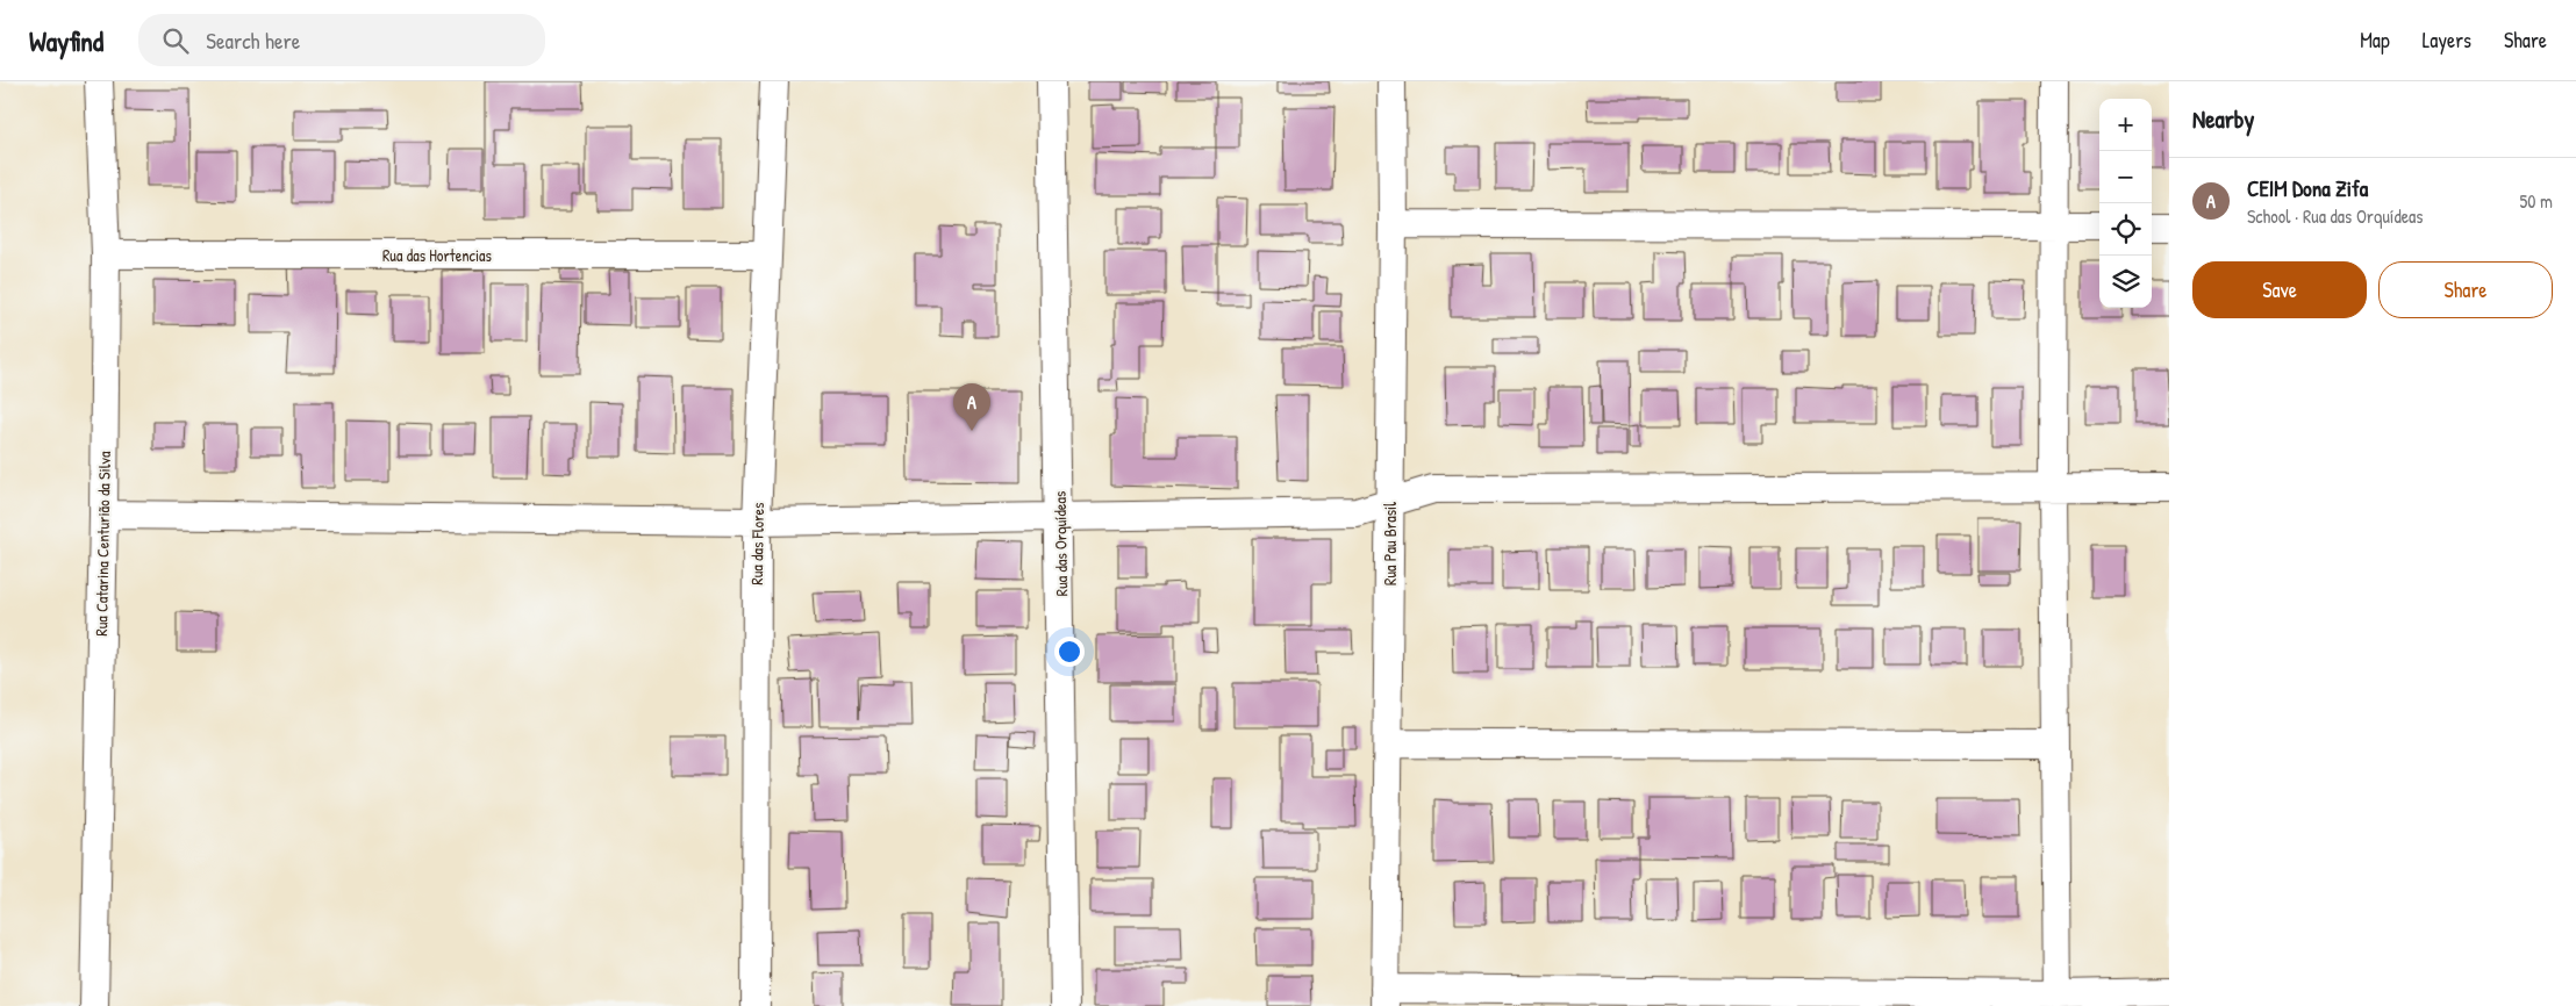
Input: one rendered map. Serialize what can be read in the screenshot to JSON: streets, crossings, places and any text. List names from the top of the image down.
{
  "streets": {
    "street": [
      "Rua das Hortencias",
      "Rua Catarina Centurião da Silva",
      "Rua das Flores",
      "Rua das Orquídeas",
      "Rua Pau Brasil"
    ]
  },
  "crossings": [
    ["Rua das Hortencias", "Rua Catarina Centurião da Silva"],
    ["Rua das Hortencias", "Rua das Flores"]
  ],
  "page": {
    "header": "Wayfind",
    "search": "Search here",
    "nav": ["Map", "Layers", "Share"],
    "heading": "Nearby",
    "map_buttons": ["+", "−"],
    "list": [
      {
        "mark": "A",
        "name": "CEIM Dona Zifa",
        "note": "School · Rua das Orquídeas",
        "value": "50 m"
      }
    ],
    "buttons": ["Save", "Share"],
    "pins": "A"
  }
}
